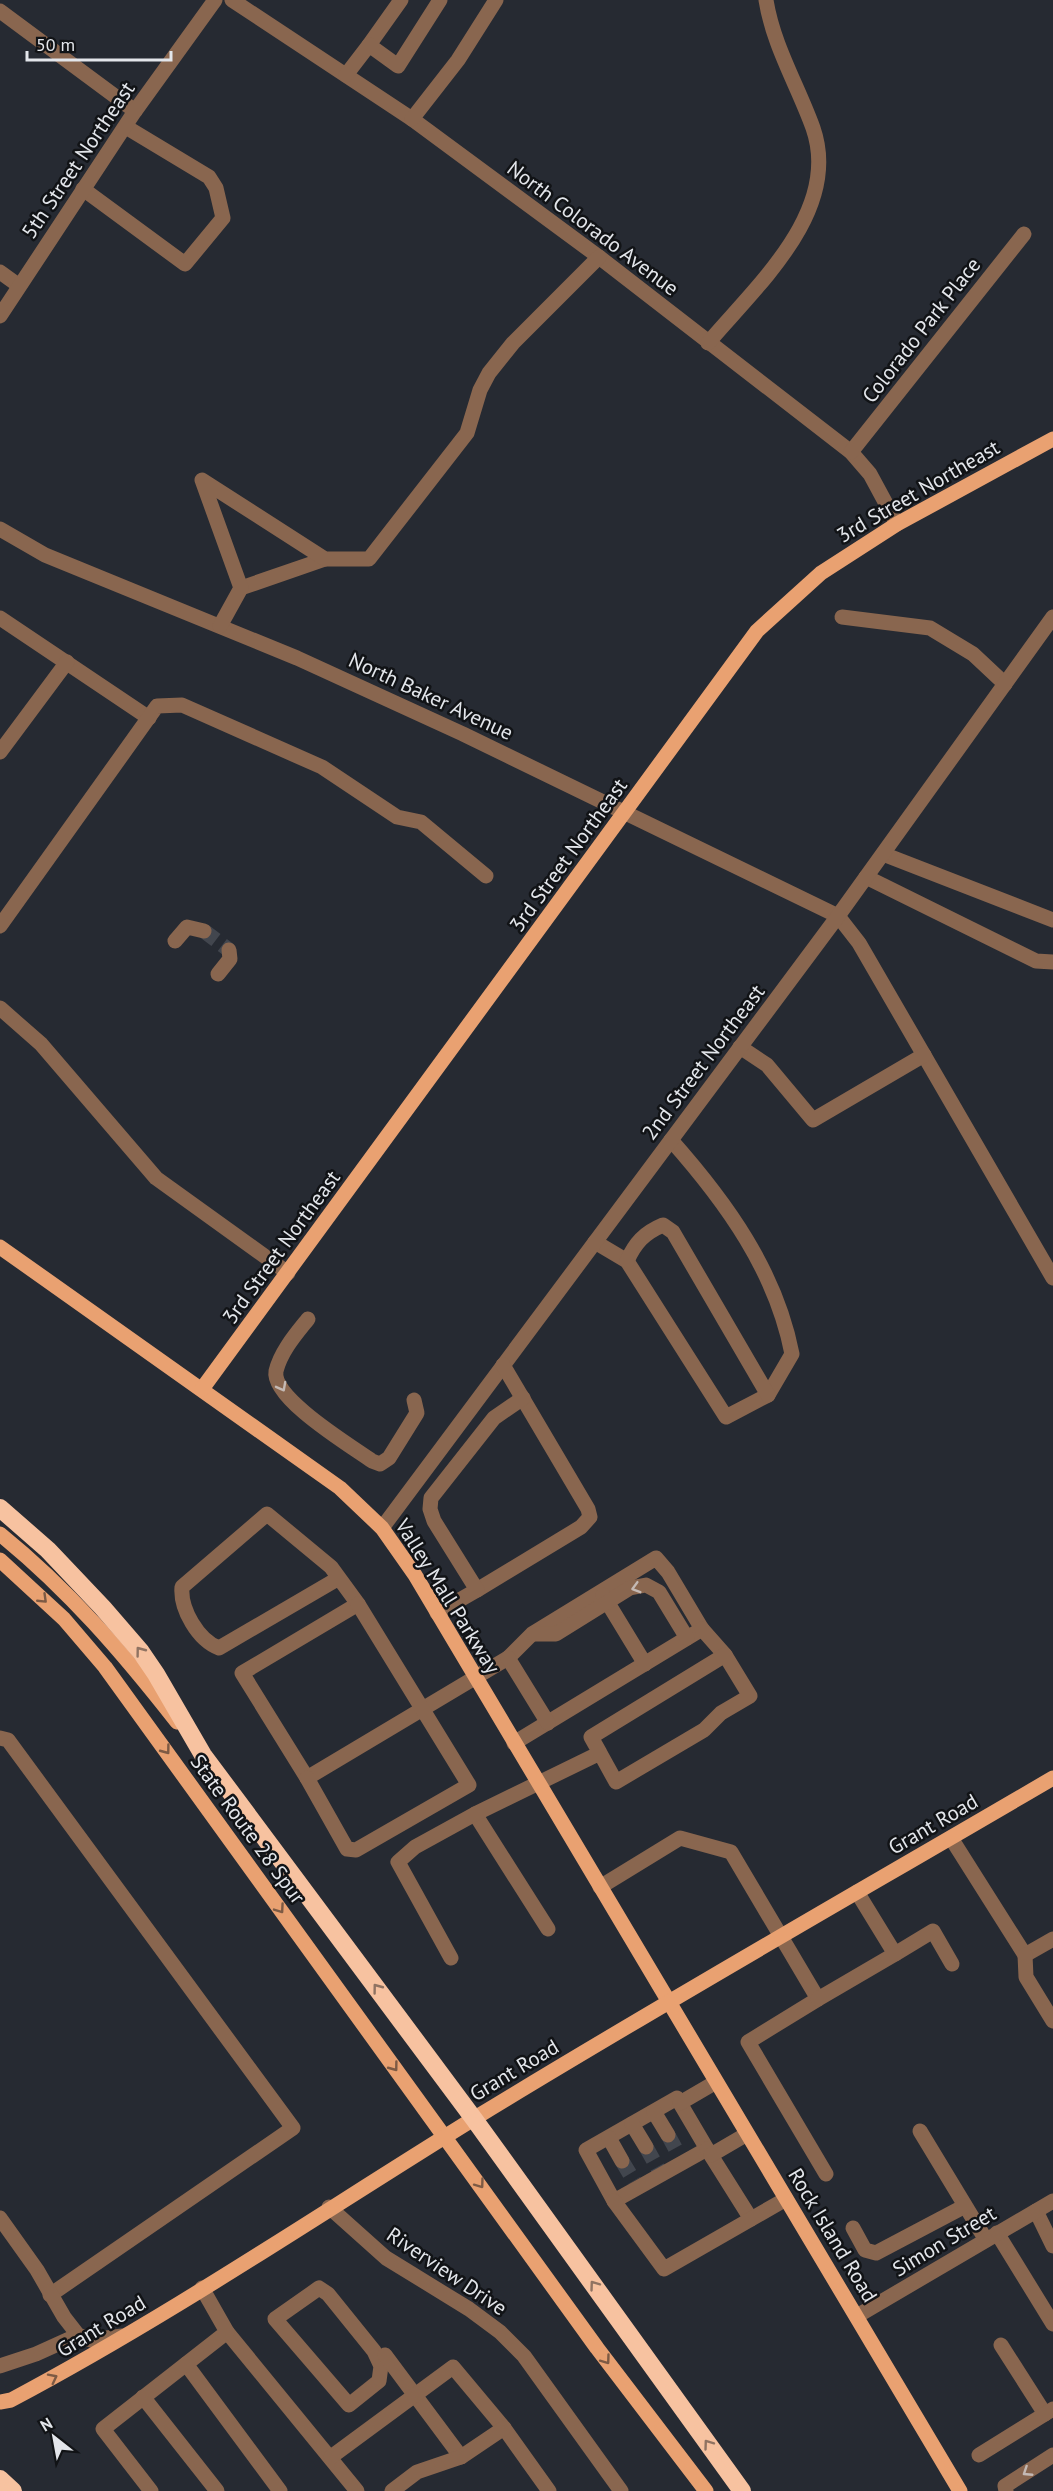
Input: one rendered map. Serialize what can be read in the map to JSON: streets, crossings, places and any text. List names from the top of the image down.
{
  "streets": {
    "main road": [
      "3rd Street Northeast",
      "Valley Mall Parkway",
      "Grant Road",
      "State Route 28 Spur",
      "Rock Island Road"
    ],
    "street": [
      "5th Street Northeast",
      "North Colorado Avenue",
      "Colorado Park Place",
      "North Baker Avenue",
      "2nd Street Northeast",
      "Simon Street",
      "Riverview Drive"
    ]
  },
  "crossings": [
    ["North Colorado Avenue", "Colorado Park Place"],
    ["North Colorado Avenue", "3rd Street Northeast"],
    ["3rd Street Northeast", "North Baker Avenue"],
    ["3rd Street Northeast", "Valley Mall Parkway"],
    ["North Baker Avenue", "2nd Street Northeast"],
    ["2nd Street Northeast", "Valley Mall Parkway"],
    ["Valley Mall Parkway", "Grant Road"],
    ["Valley Mall Parkway", "Rock Island Road"],
    ["Grant Road", "State Route 28 Spur"],
    ["Grant Road", "Rock Island Road"],
    ["Grant Road", "Riverview Drive"],
    ["Rock Island Road", "Simon Street"]
  ],
  "one_way": ["State Route 28 Spur"],
  "scale_bar": "50 m",
  "north": "top left"
}
